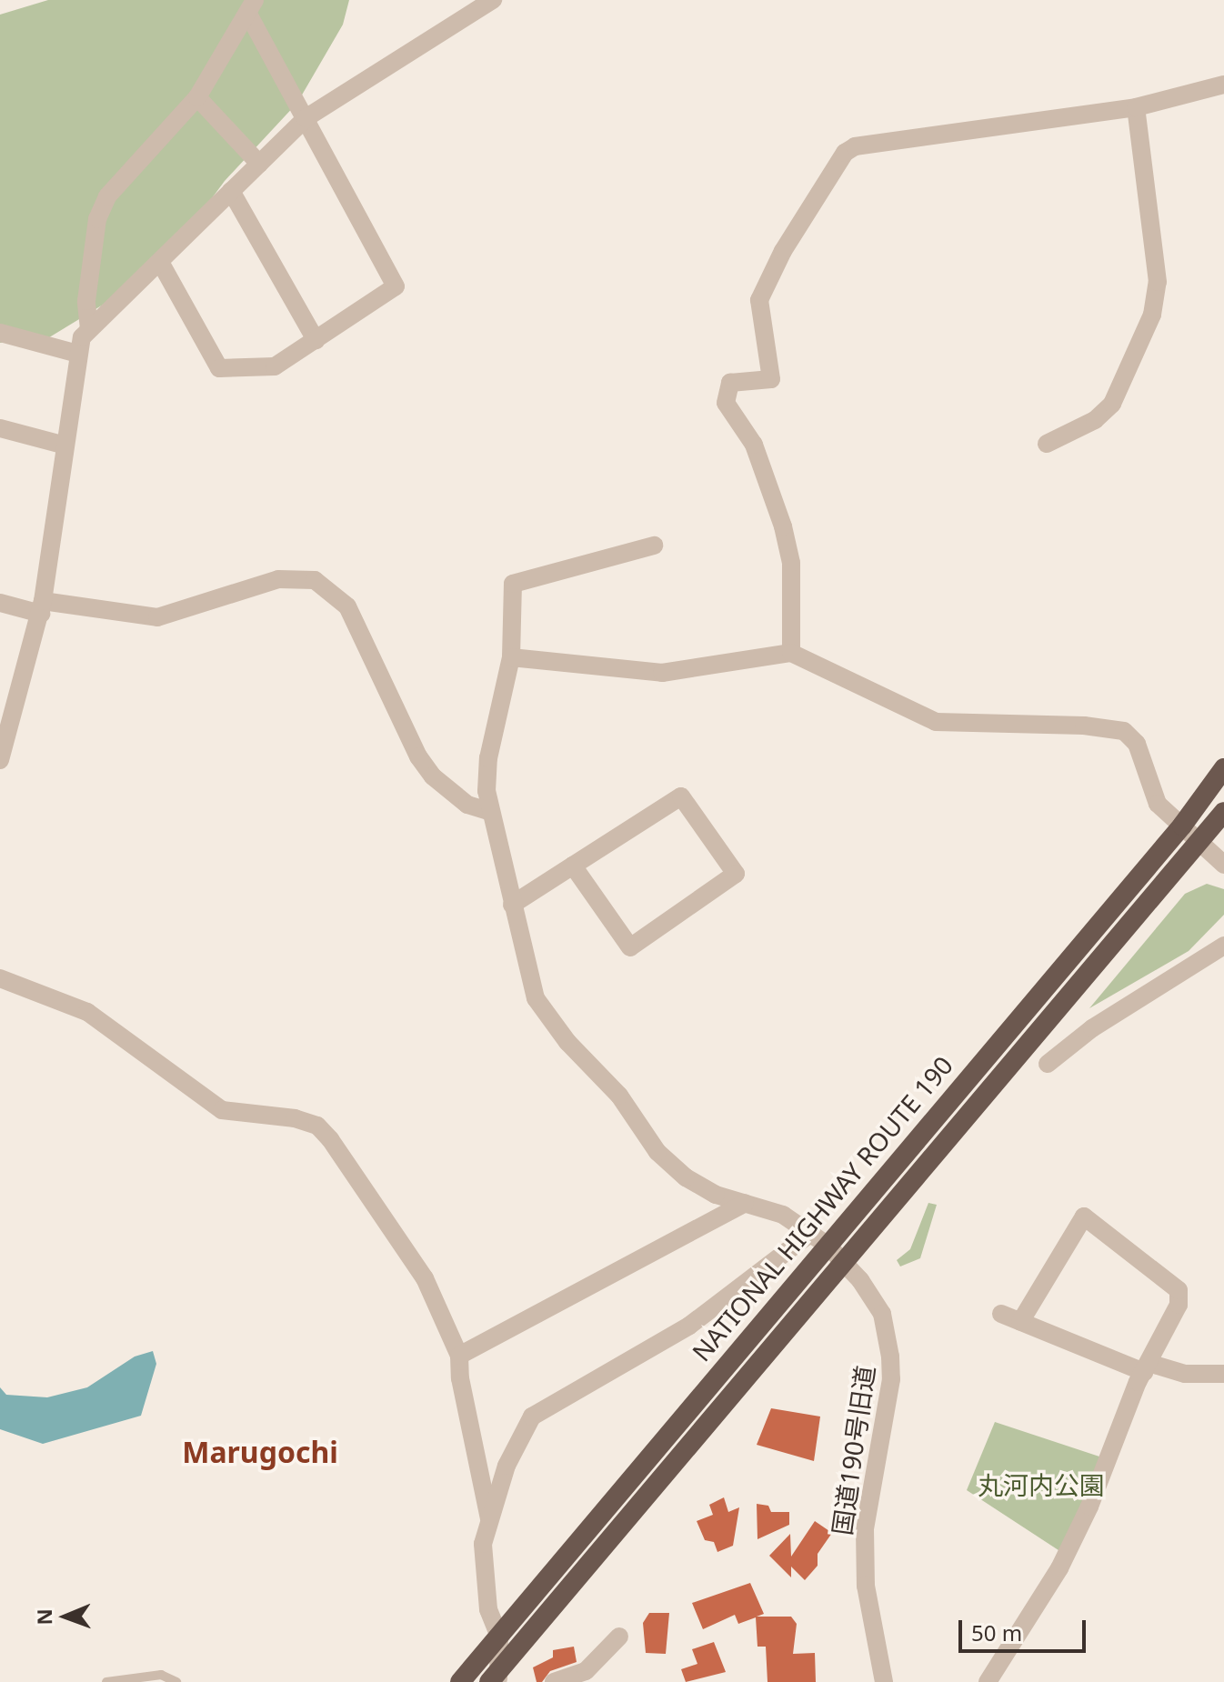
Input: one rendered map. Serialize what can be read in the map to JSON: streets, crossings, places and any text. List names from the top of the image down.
{
  "streets": {
    "highway": ["NATIONAL HIGHWAY ROUTE 190"],
    "street": ["国道190号旧道"]
  },
  "crossings": [
    ["NATIONAL HIGHWAY ROUTE 190", "国道190号旧道"]
  ],
  "districts": ["Marugochi"],
  "parks": ["丸河内公園"],
  "scale_bar": "50 m",
  "north": "left"
}
